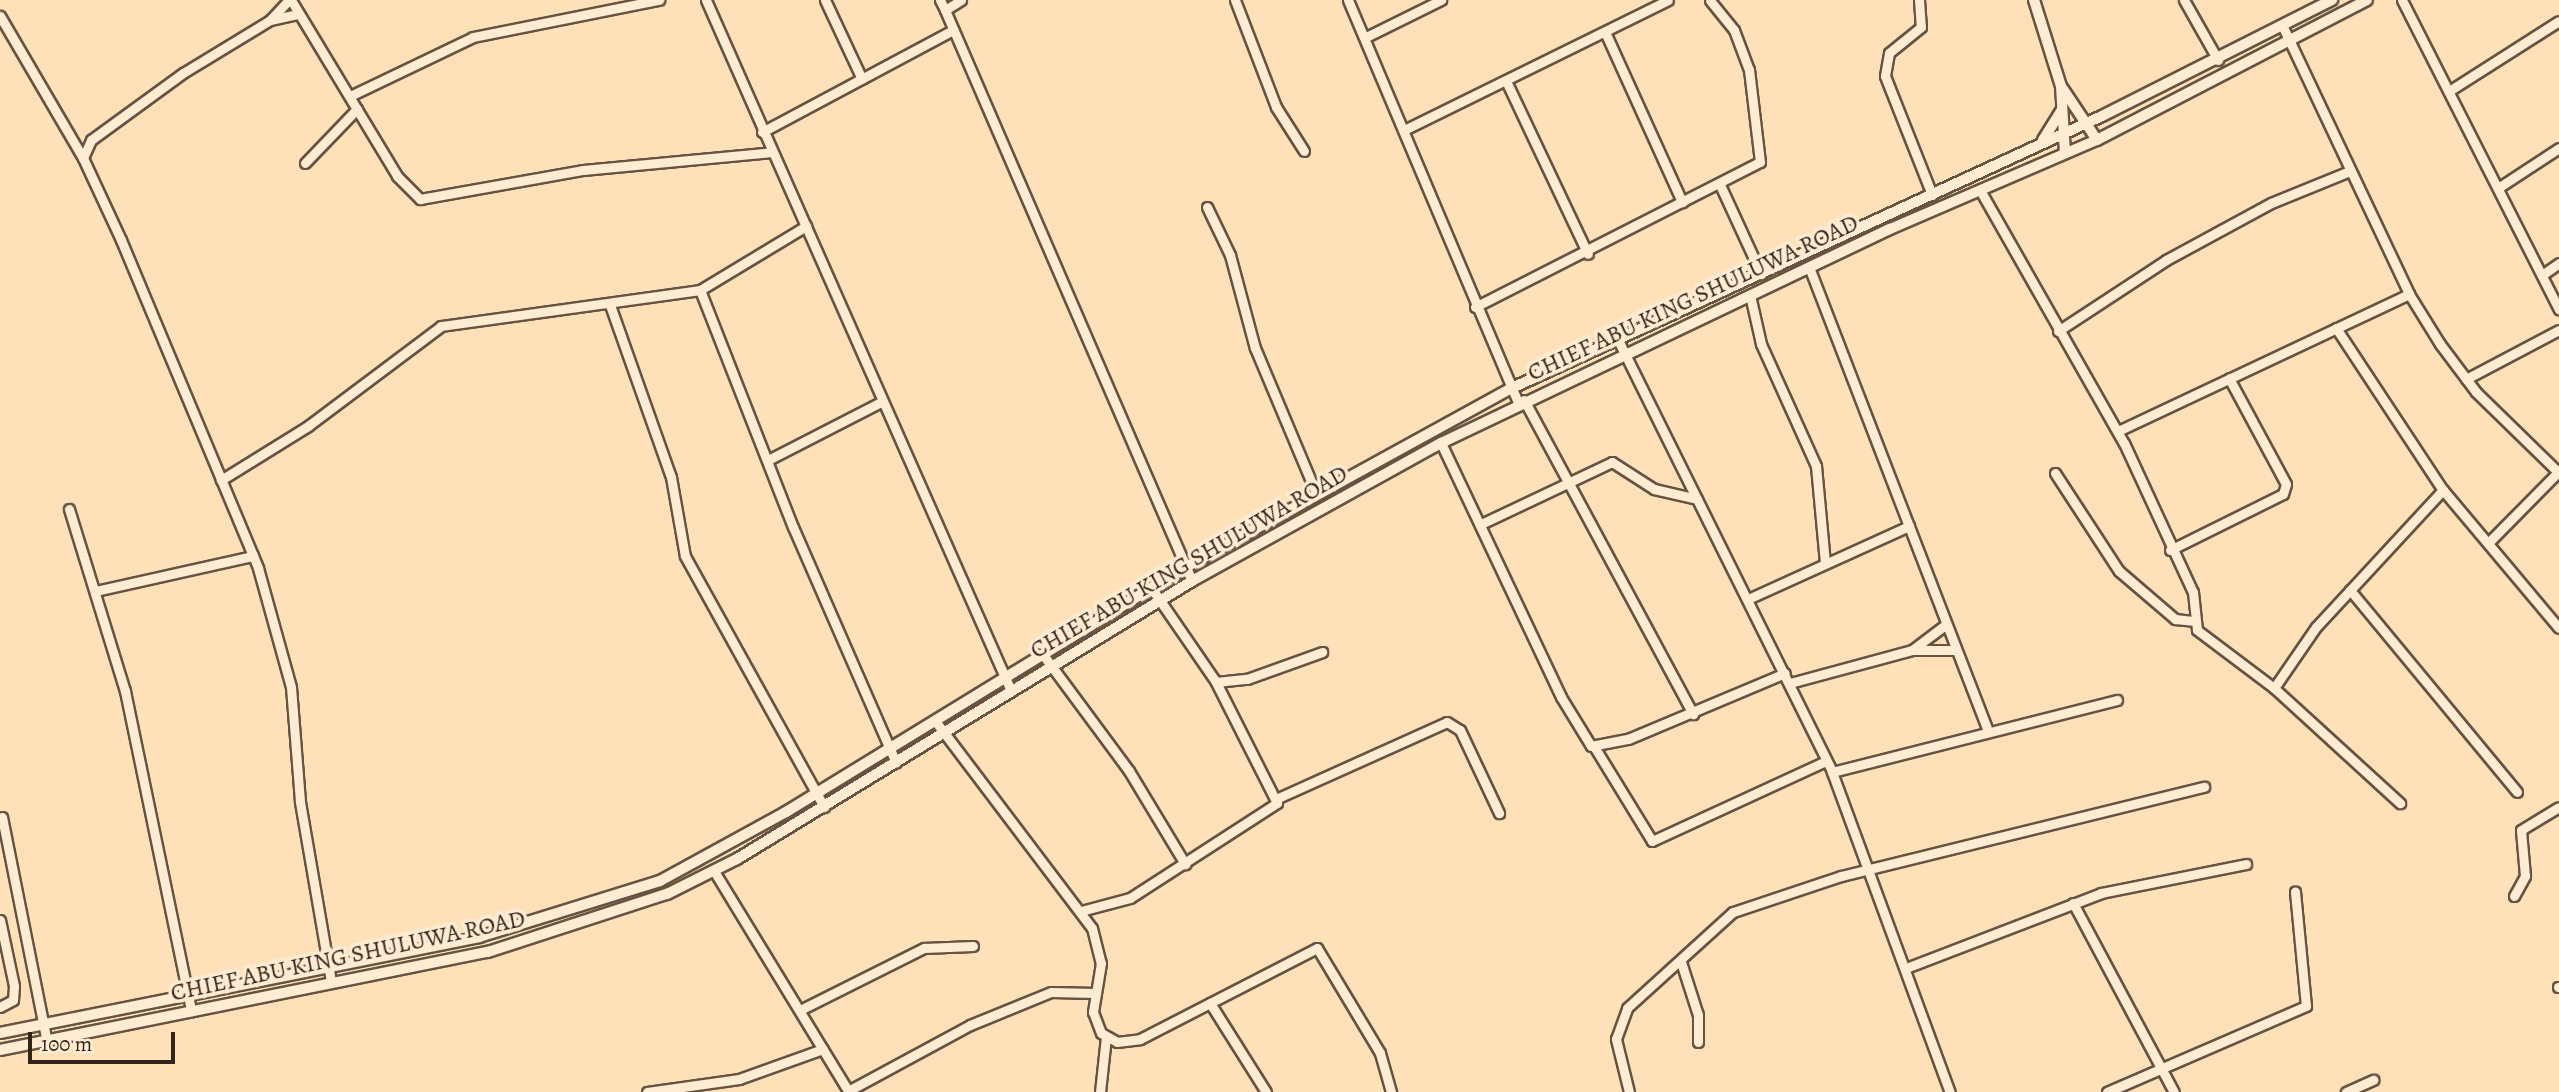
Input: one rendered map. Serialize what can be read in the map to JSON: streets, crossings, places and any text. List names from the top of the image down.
{
  "streets": {
    "street": ["CHIEF ABU KING SHULUWA ROAD"]
  },
  "scale_bar": "100 m"
}
